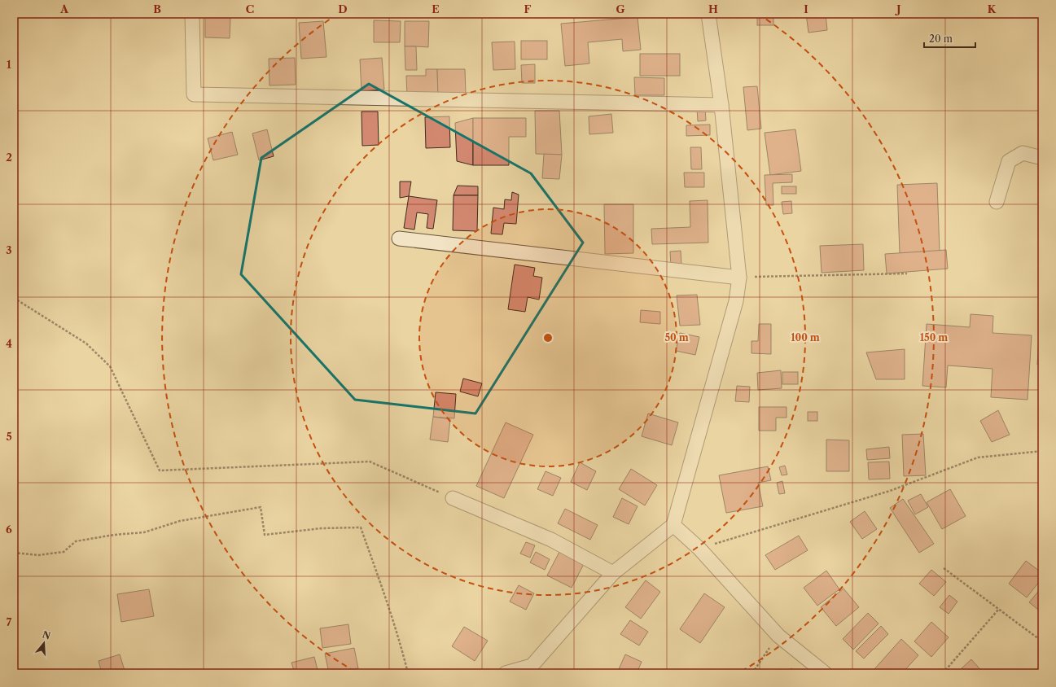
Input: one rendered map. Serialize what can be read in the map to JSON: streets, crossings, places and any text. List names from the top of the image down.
{
  "scale_bar": "20 m",
  "north": "top",
  "grid": {
    "columns": [
      "A",
      "B",
      "C",
      "D",
      "E",
      "F",
      "G",
      "H",
      "I",
      "J",
      "K"
    ],
    "rows": [
      "1",
      "2",
      "3",
      "4",
      "5",
      "6",
      "7"
    ]
  },
  "rings": ["50 m", "100 m", "150 m"]
}
